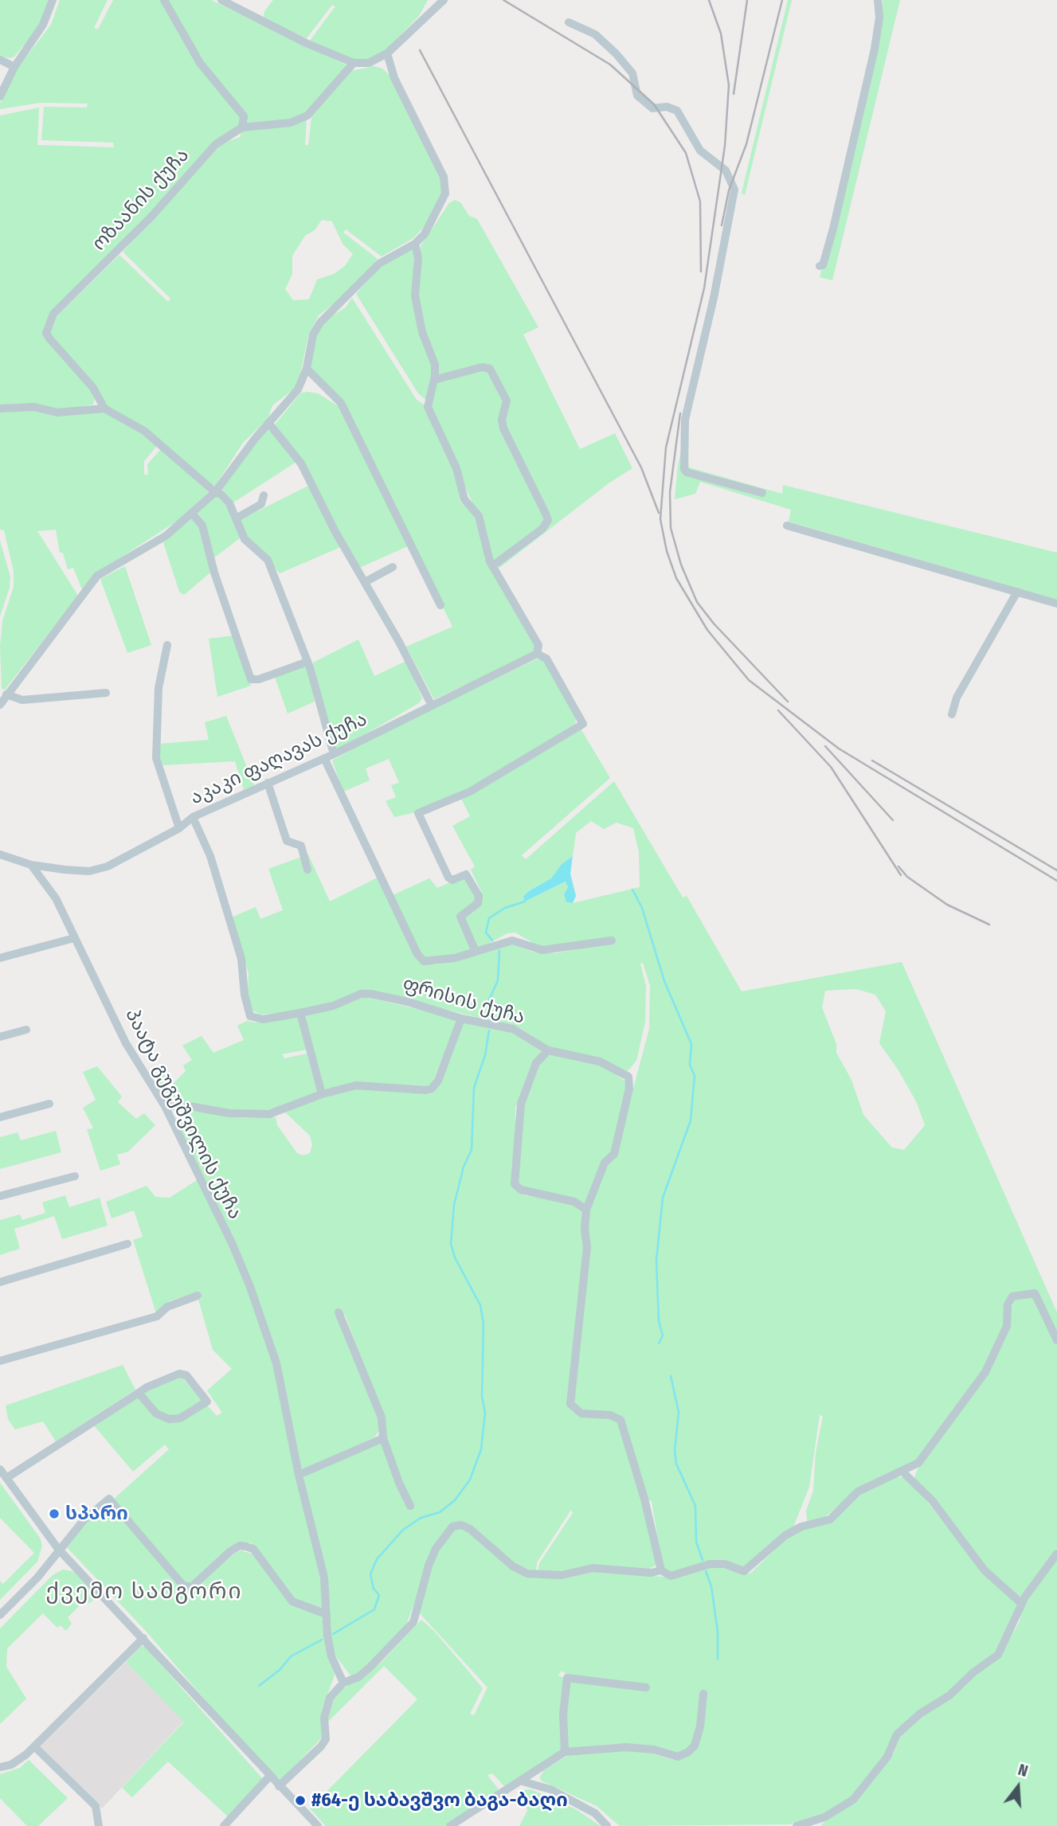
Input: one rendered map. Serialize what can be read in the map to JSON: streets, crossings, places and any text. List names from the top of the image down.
{
  "streets": {
    "street": [
      "ოზაანის ქუჩა",
      "აკაკი ფაღავას ქუჩა",
      "ფრისის ქუჩა",
      "პაატა გუგუშვილის ქუჩა"
    ]
  },
  "crossings": [
    ["აკაკი ფაღავას ქუჩა", "ფრისის ქუჩა"],
    ["აკაკი ფაღავას ქუჩა", "პაატა გუგუშვილის ქუჩა"]
  ],
  "districts": ["ქვემო სამგორი"],
  "places": ["სპარი", "#64-ე საბავშვო ბაგა-ბაღი"],
  "north": "top"
}
